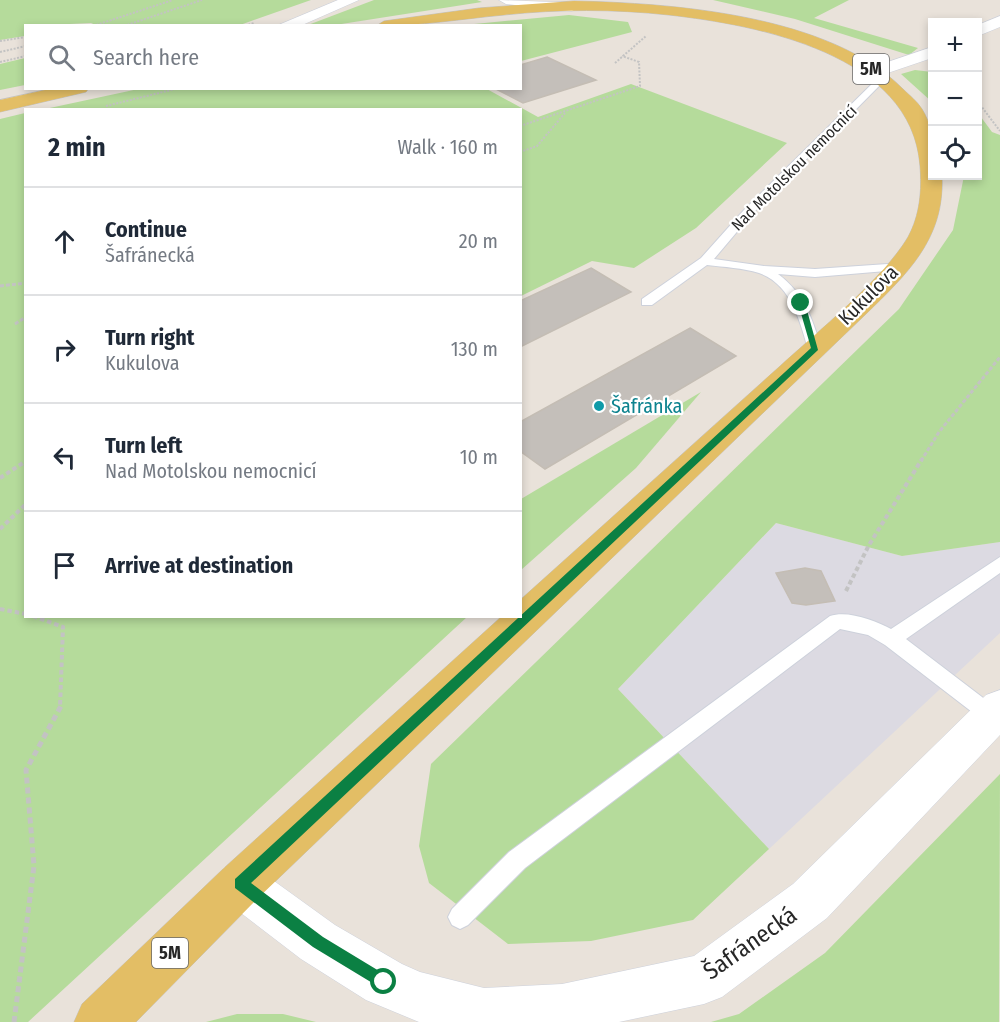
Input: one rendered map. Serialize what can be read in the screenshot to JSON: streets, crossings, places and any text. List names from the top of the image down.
{
  "streets": {
    "main road": ["5M", "Kukulova"],
    "street": ["Nad Motolskou nemocnicí", "Šafránecká"]
  },
  "crossings": [
    ["Nad Motolskou nemocnicí", "Kukulova"],
    ["Kukulova", "Šafránecká"]
  ],
  "places": ["Šafránka"],
  "page": {
    "map_buttons": ["+", "−"],
    "search": "Search here",
    "heading": ["2 min", "Walk · 160 m"],
    "list": [
      ["Continue", "Šafránecká", "20 m"],
      ["Turn right", "Kukulova", "130 m"],
      ["Turn left", "Nad Motolskou nemocnicí", "10 m"],
      "Arrive at destination"
    ]
  }
}
